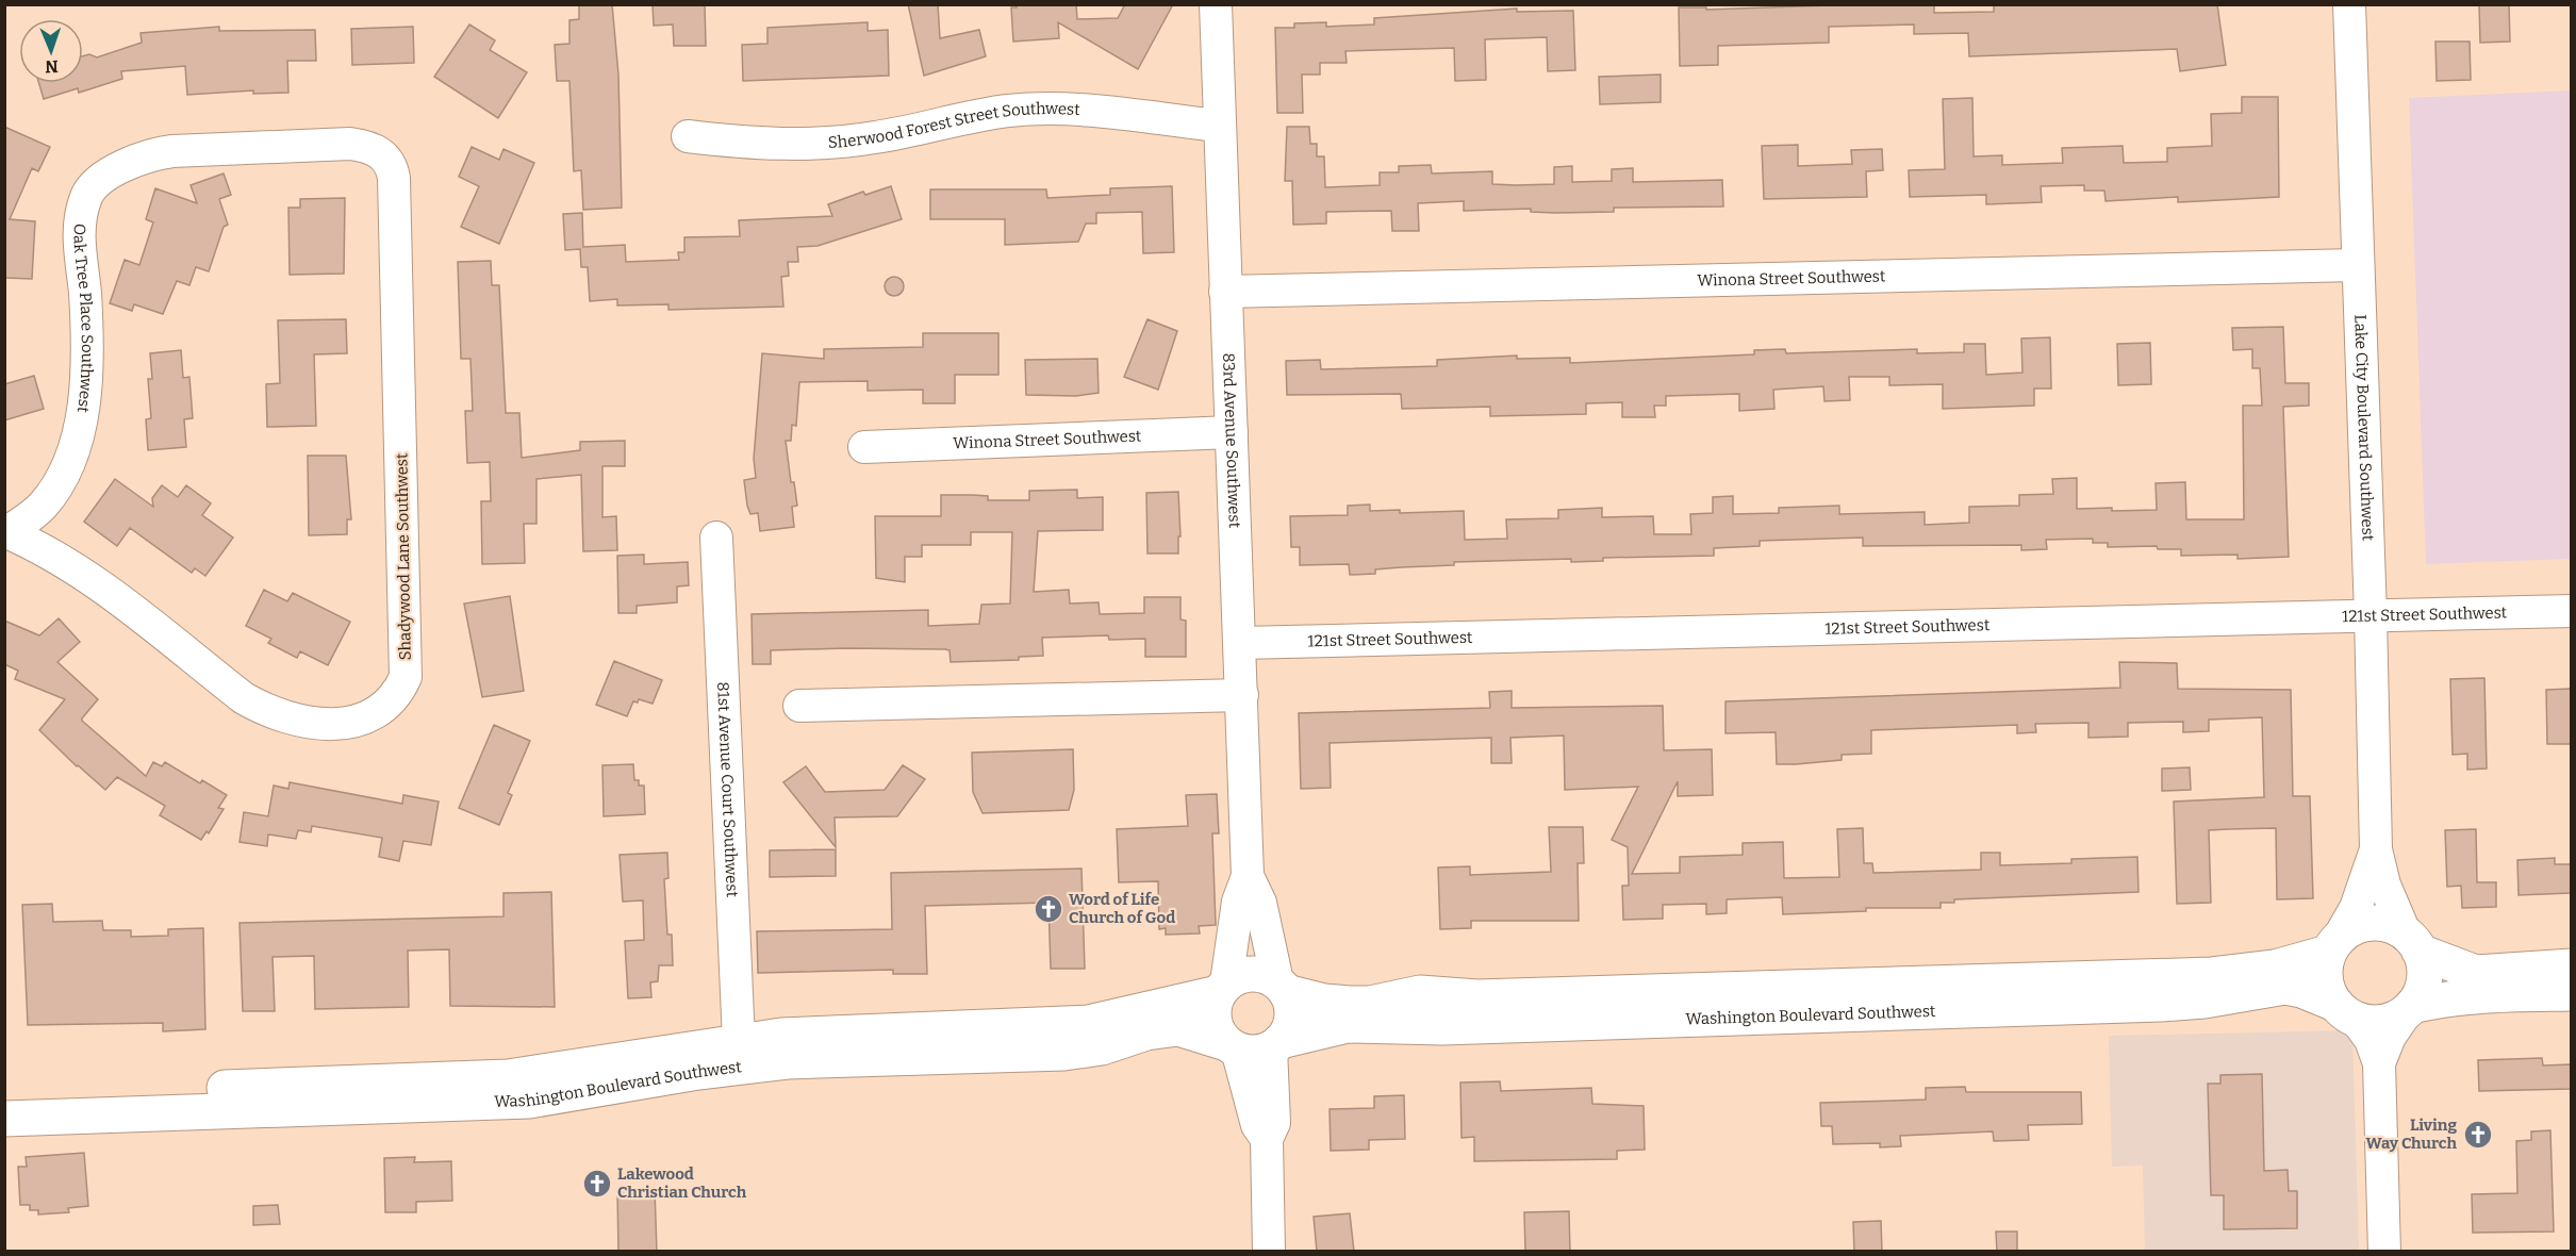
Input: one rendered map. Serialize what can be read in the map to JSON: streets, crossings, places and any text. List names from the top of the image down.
{
  "streets": {
    "main road": ["Washington Boulevard Southwest"],
    "street": [
      "Sherwood Forest Street Southwest",
      "Winona Street Southwest",
      "Oak Tree Place Southwest",
      "Lake City Boulevard Southwest",
      "83rd Avenue Southwest",
      "Shadywood Lane Southwest",
      "121st Street Southwest",
      "81st Avenue Court Southwest"
    ]
  },
  "crossings": [
    ["Sherwood Forest Street Southwest", "83rd Avenue Southwest"],
    ["Winona Street Southwest", "Lake City Boulevard Southwest"],
    ["Winona Street Southwest", "83rd Avenue Southwest"],
    ["Oak Tree Place Southwest", "Shadywood Lane Southwest"],
    ["Lake City Boulevard Southwest", "121st Street Southwest"],
    ["Lake City Boulevard Southwest", "Washington Boulevard Southwest"],
    ["83rd Avenue Southwest", "121st Street Southwest"],
    ["83rd Avenue Southwest", "Washington Boulevard Southwest"],
    ["81st Avenue Court Southwest", "Washington Boulevard Southwest"]
  ],
  "places": {
    "church": ["Word of Life Church of God", "Living Way Church", "Lakewood Christian Church"]
  },
  "north": "bottom"
}
